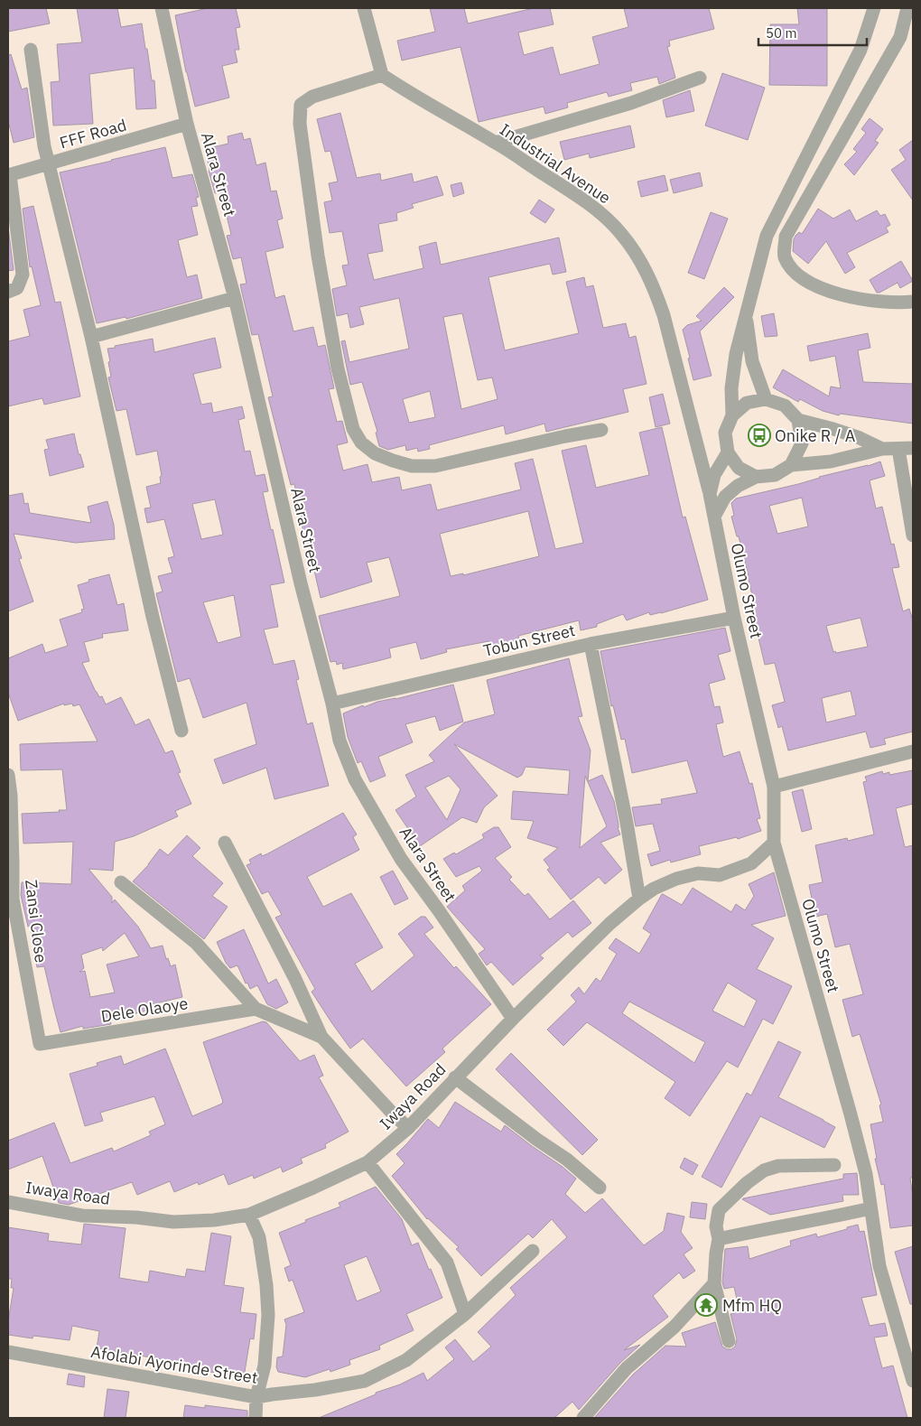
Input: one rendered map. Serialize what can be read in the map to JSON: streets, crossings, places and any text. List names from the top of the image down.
{
  "streets": {
    "street": [
      "FFF Road",
      "Industrial Avenue",
      "Alara Street",
      "Olumo Street",
      "Tobun Street",
      "Zansi Close",
      "Dele Olaoye",
      "Iwaya Road",
      "Afolabi Ayorinde Street"
    ]
  },
  "crossings": [
    ["FFF Road", "Alara Street"],
    ["Industrial Avenue", "Olumo Street"],
    ["Alara Street", "Tobun Street"],
    ["Alara Street", "Iwaya Road"],
    ["Olumo Street", "Tobun Street"],
    ["Olumo Street", "Iwaya Road"],
    ["Zansi Close", "Dele Olaoye"]
  ],
  "places": {
    "bus stop": ["Onike R / A"],
    "temple": ["Mfm HQ"]
  },
  "scale_bar": "50 m"
}
